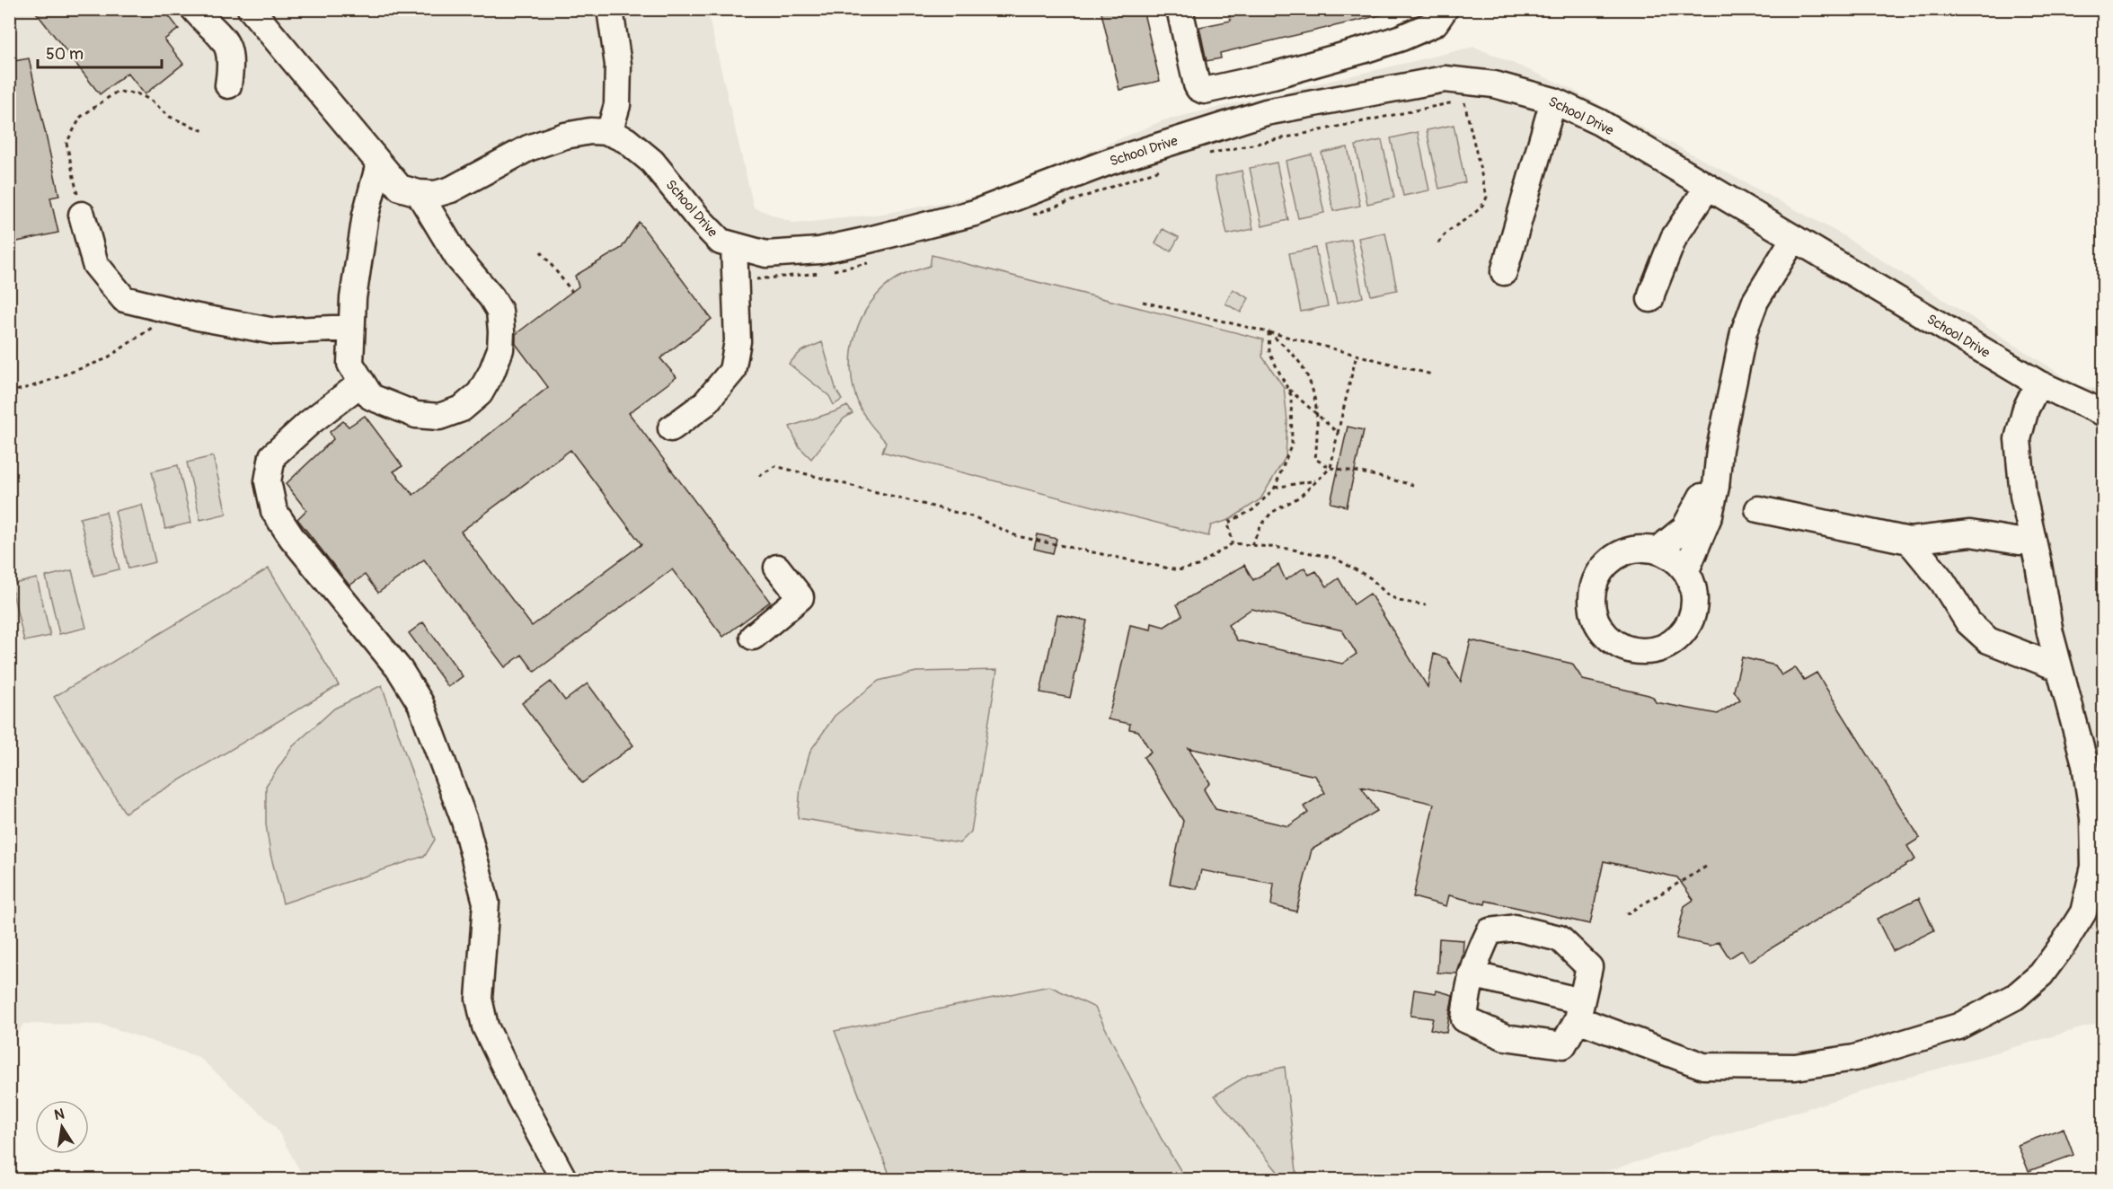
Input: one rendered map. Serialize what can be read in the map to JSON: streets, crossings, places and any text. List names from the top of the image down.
{
  "streets": {
    "street": ["School Drive"]
  },
  "scale_bar": "50 m",
  "north": "top"
}
